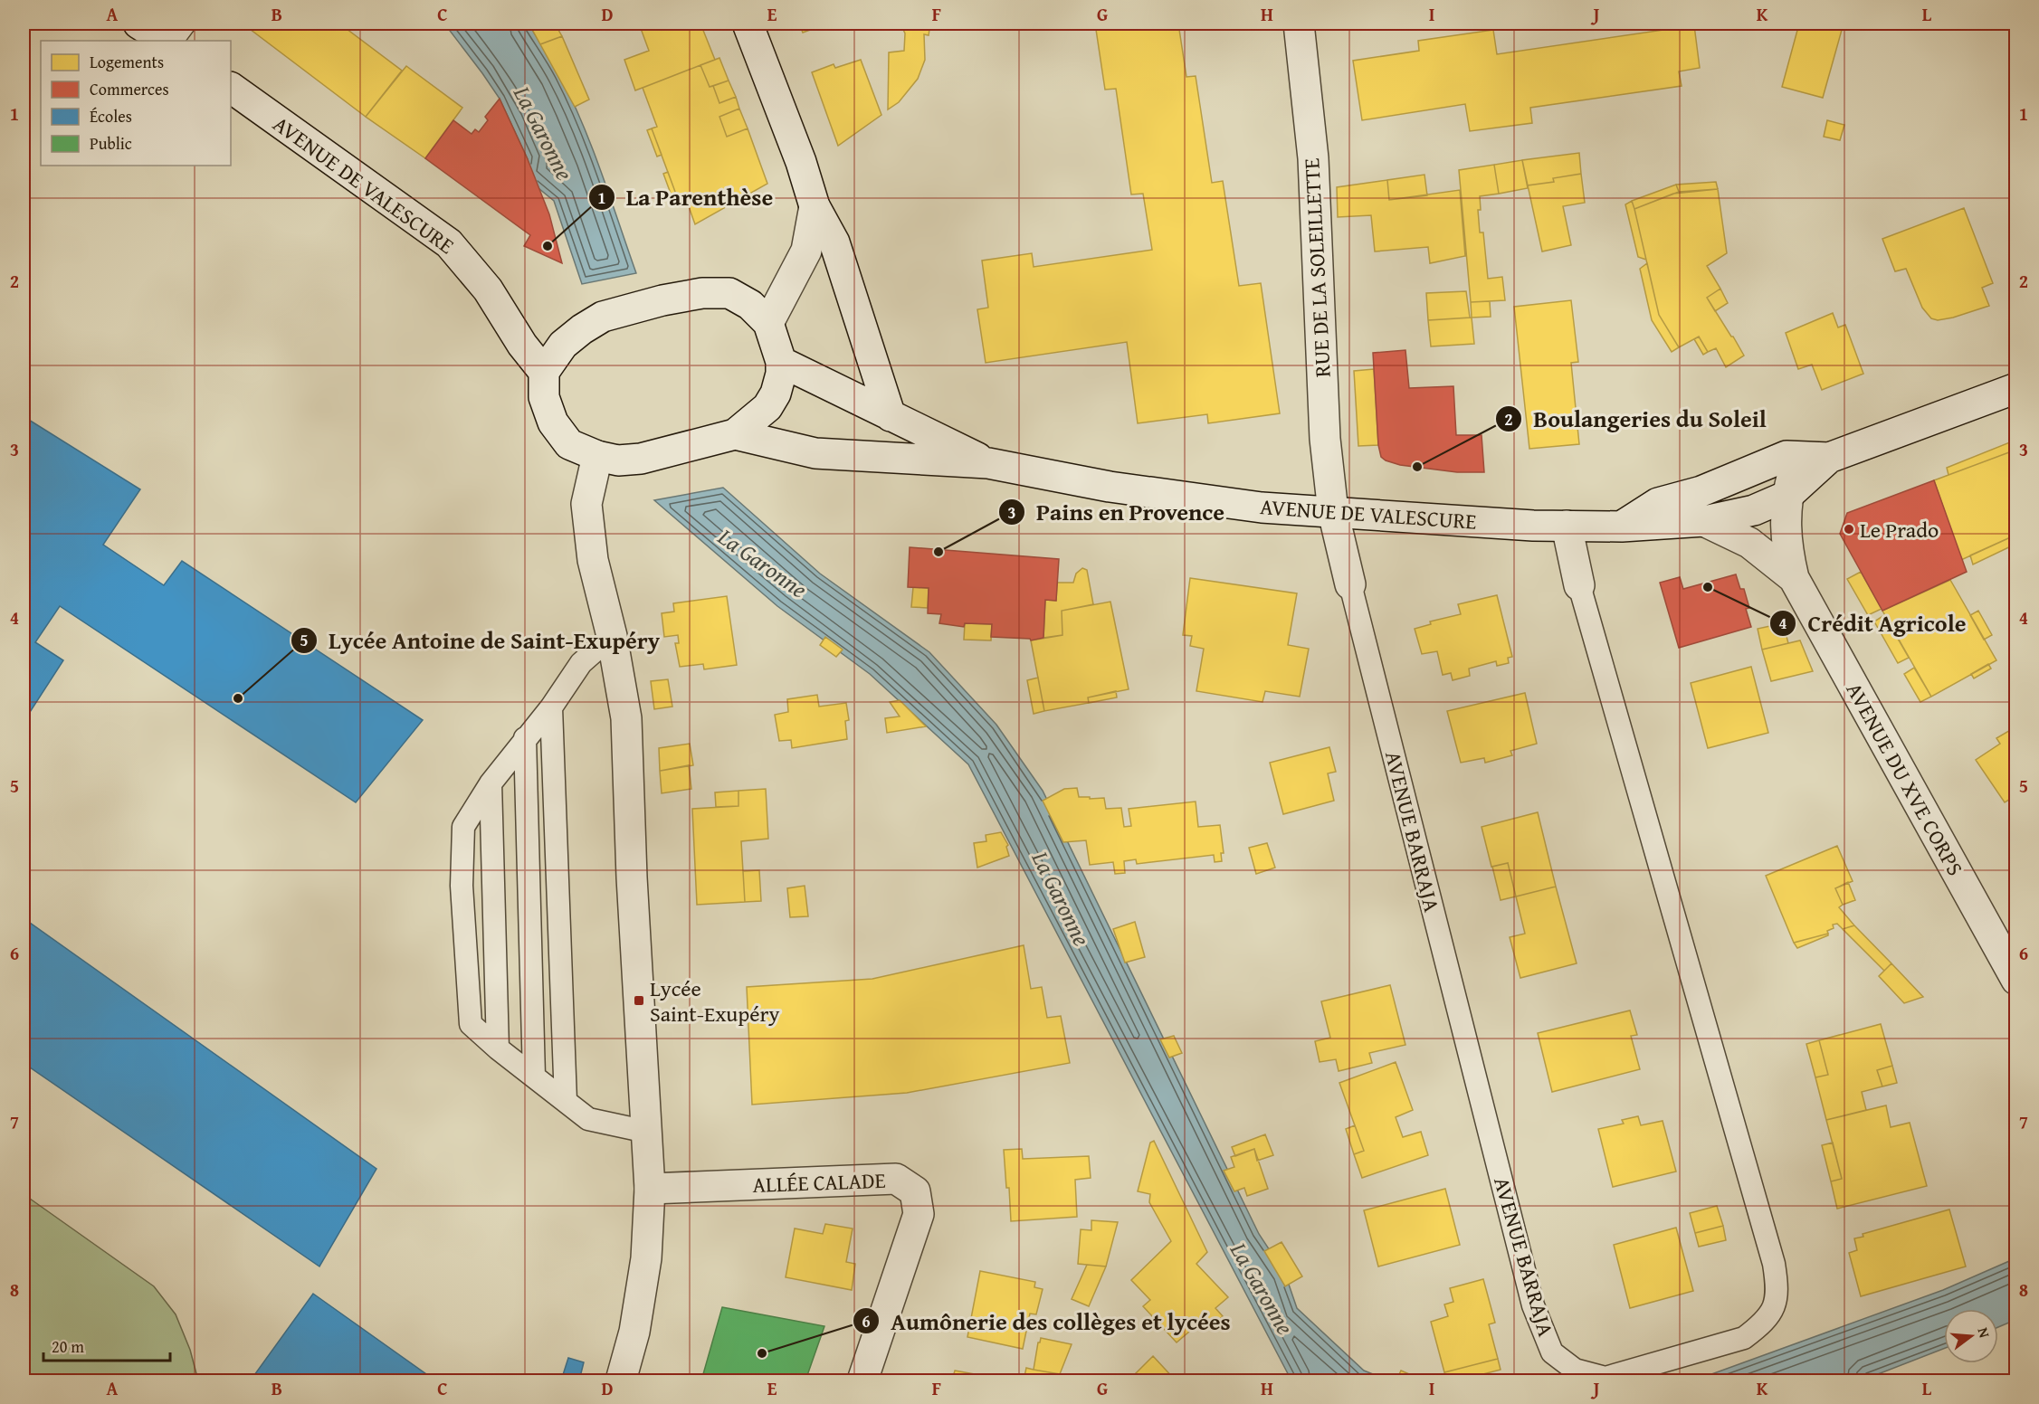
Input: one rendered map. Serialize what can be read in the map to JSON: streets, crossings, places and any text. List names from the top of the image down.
{
  "streets": {
    "main road": [
      "AVENUE DE VALESCURE",
      "RUE DE LA SOLEILLETTE",
      "AVENUE DU XVE CORPS",
      "AVENUE BARRAJA",
      "ALLÉE CALADE"
    ]
  },
  "crossings": [
    ["AVENUE DE VALESCURE", "RUE DE LA SOLEILLETTE"],
    ["AVENUE DE VALESCURE", "AVENUE DU XVE CORPS"],
    ["AVENUE DE VALESCURE", "AVENUE BARRAJA"],
    ["RUE DE LA SOLEILLETTE", "AVENUE BARRAJA"]
  ],
  "water": ["La Garonne"],
  "places": {
    "other": [
      "La Parenthèse",
      "Boulangeries du Soleil",
      "Le Prado",
      "Pains en Provence",
      "Crédit Agricole",
      "Lycée Antoine de Saint-Exupéry",
      "Aumônerie des collèges et lycées"
    ],
    "transit": ["Lycée Saint-Exupéry"]
  },
  "legend": [
    "Logements",
    "Commerces",
    "Écoles",
    "Public"
  ],
  "scale_bar": "20 m",
  "north": "right",
  "grid": {
    "columns": [
      "A",
      "B",
      "C",
      "D",
      "E",
      "F",
      "G",
      "H",
      "I",
      "J",
      "K",
      "L"
    ],
    "rows": [
      "1",
      "2",
      "3",
      "4",
      "5",
      "6",
      "7",
      "8"
    ]
  }
}
